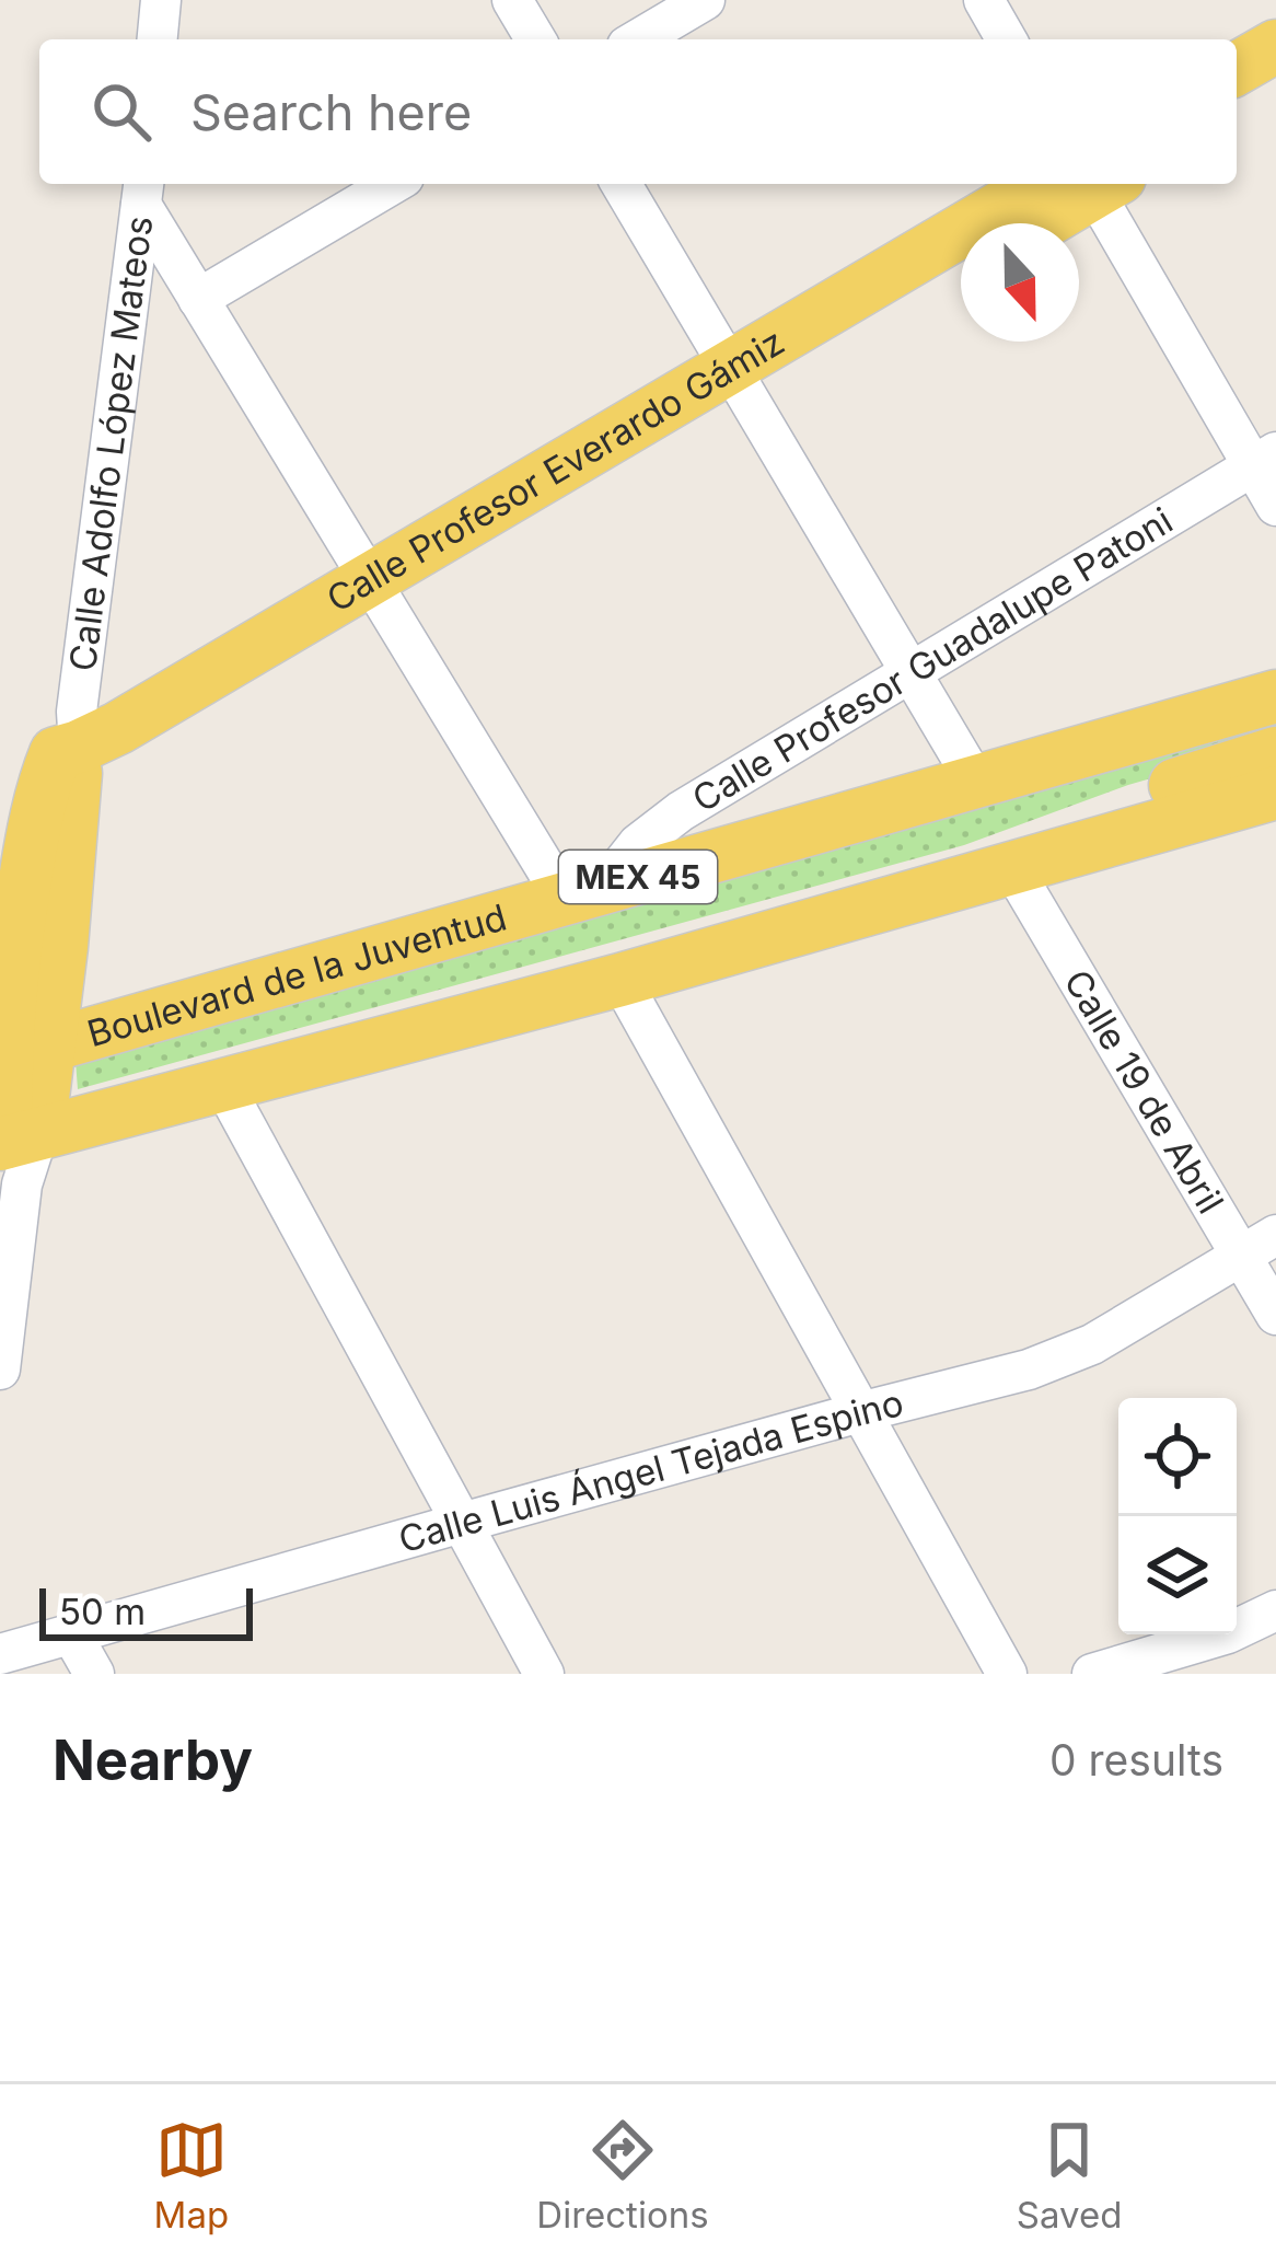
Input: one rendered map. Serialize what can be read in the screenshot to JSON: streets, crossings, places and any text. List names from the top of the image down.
{
  "streets": {
    "main road": [
      "Calle Adolfo López Mateos",
      "Calle Profesor Everardo Gámiz",
      "MEX 45",
      "Boulevard de la Juventud"
    ],
    "street": ["Calle Profesor Guadalupe Patoni", "Calle 19 de Abril", "Calle Luis Ángel Tejada Espino"]
  },
  "crossings": [
    ["Calle Adolfo López Mateos", "Calle Profesor Everardo Gámiz"],
    ["Calle Adolfo López Mateos", "MEX 45"],
    ["Calle Adolfo López Mateos", "Boulevard de la Juventud"],
    ["Calle Profesor Guadalupe Patoni", "Boulevard de la Juventud"],
    ["MEX 45", "Calle 19 de Abril"],
    ["Calle 19 de Abril", "Calle Luis Ángel Tejada Espino"]
  ],
  "scale_bar": "50 m",
  "north": "bottom",
  "page": {
    "search": "Search here",
    "scale": "50 m",
    "heading": ["Nearby", "0 results"],
    "nav": ["Map", "Directions", "Saved"]
  }
}
